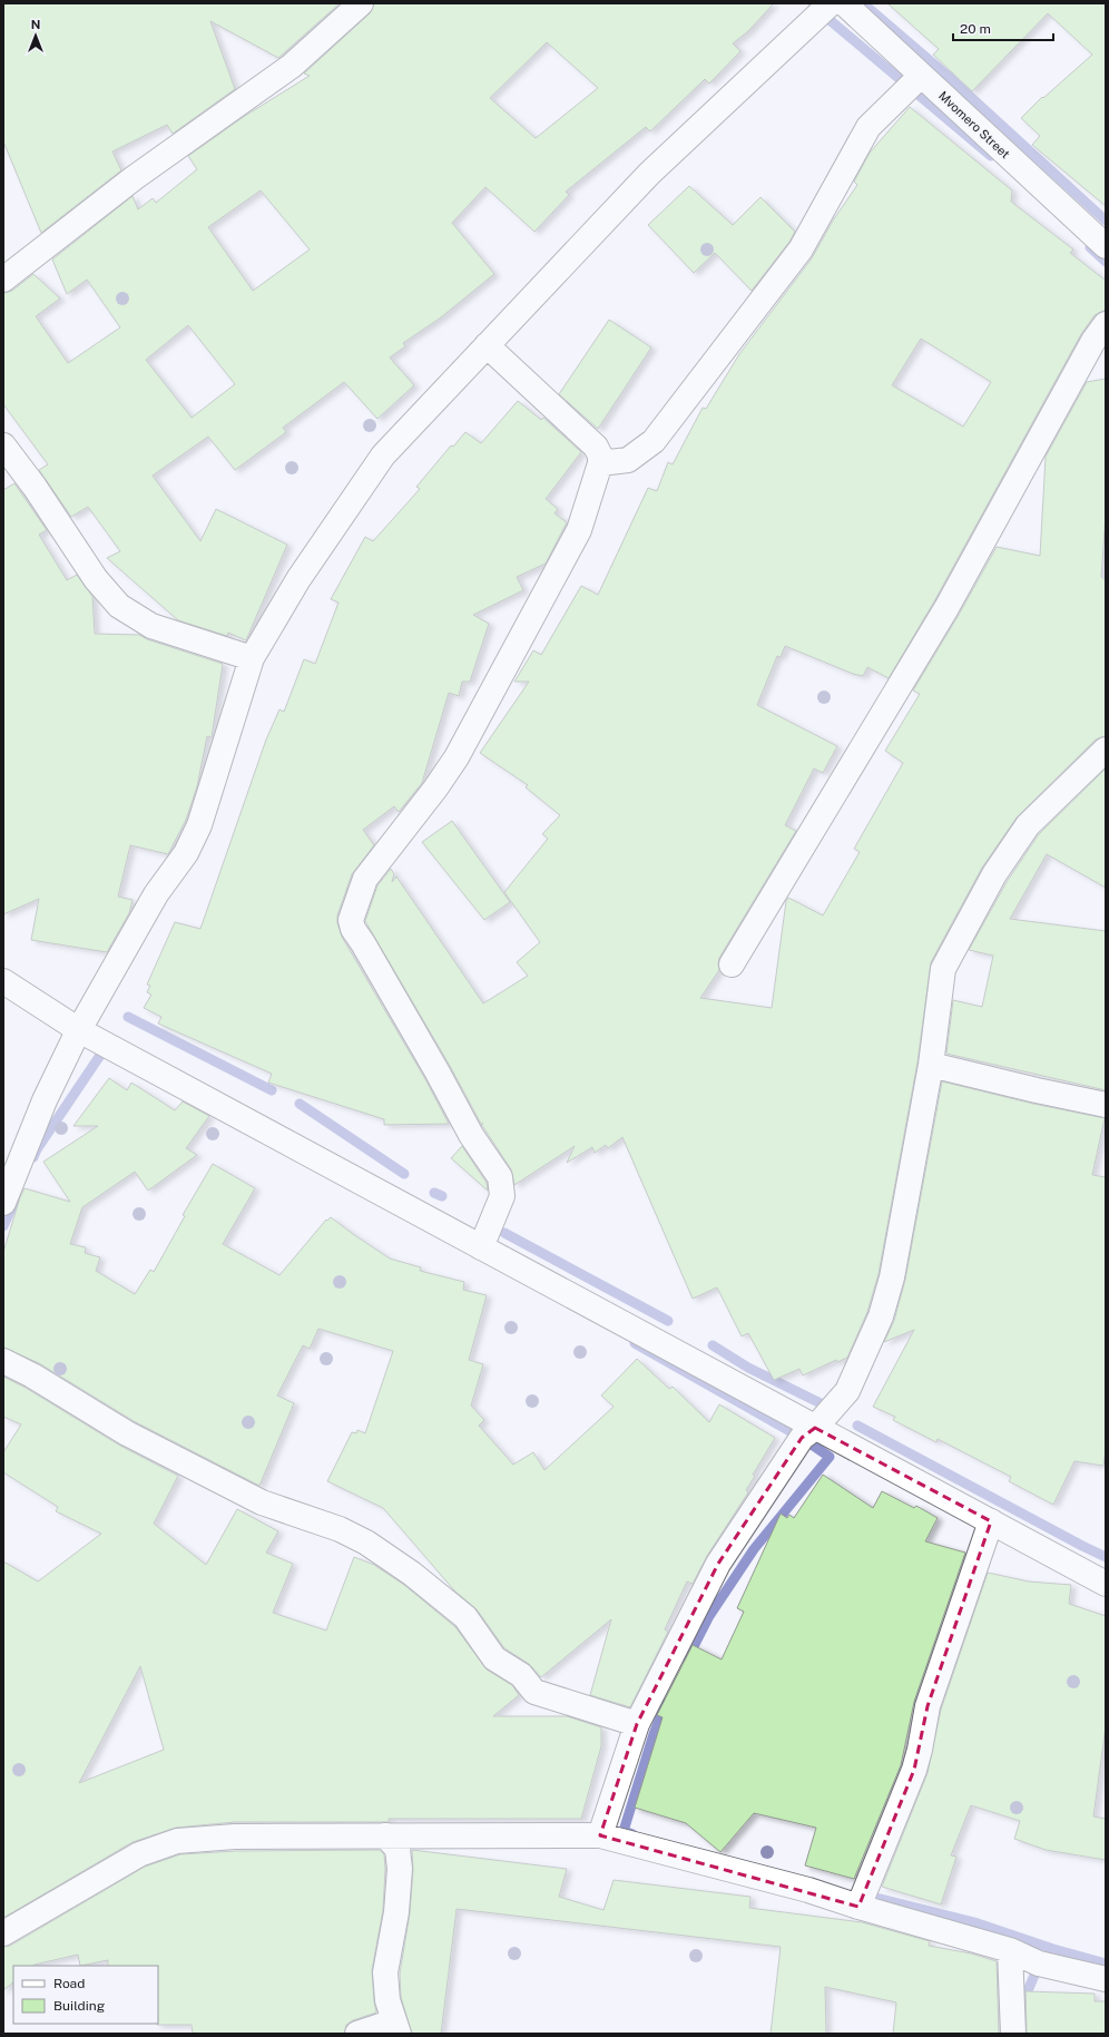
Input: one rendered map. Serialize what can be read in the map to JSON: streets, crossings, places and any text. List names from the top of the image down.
{
  "streets": {
    "street": ["Mvomero Street"]
  },
  "legend": ["Road", "Building"],
  "scale_bar": "20 m",
  "north": "top"
}
